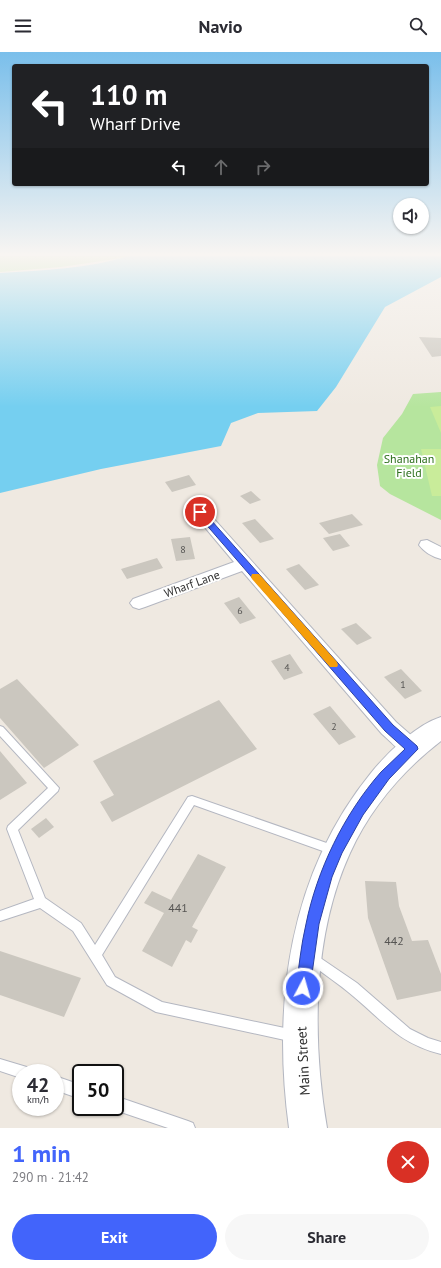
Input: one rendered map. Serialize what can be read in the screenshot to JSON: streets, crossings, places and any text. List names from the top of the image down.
{
  "streets": {
    "main road": ["Main Street"],
    "street": ["Wharf Lane"]
  },
  "parks": ["Shanahan Field"],
  "house_numbers": [
    "8",
    "6",
    "4",
    "1",
    "2",
    "441",
    "442"
  ],
  "page": {
    "header": "Navio",
    "turn": ["110 m", "Wharf Drive"],
    "speed": "42 km/h",
    "limit": "50",
    "heading": ["1 min", "290 m · 21:42"],
    "buttons": ["Exit", "Share"]
  }
}
